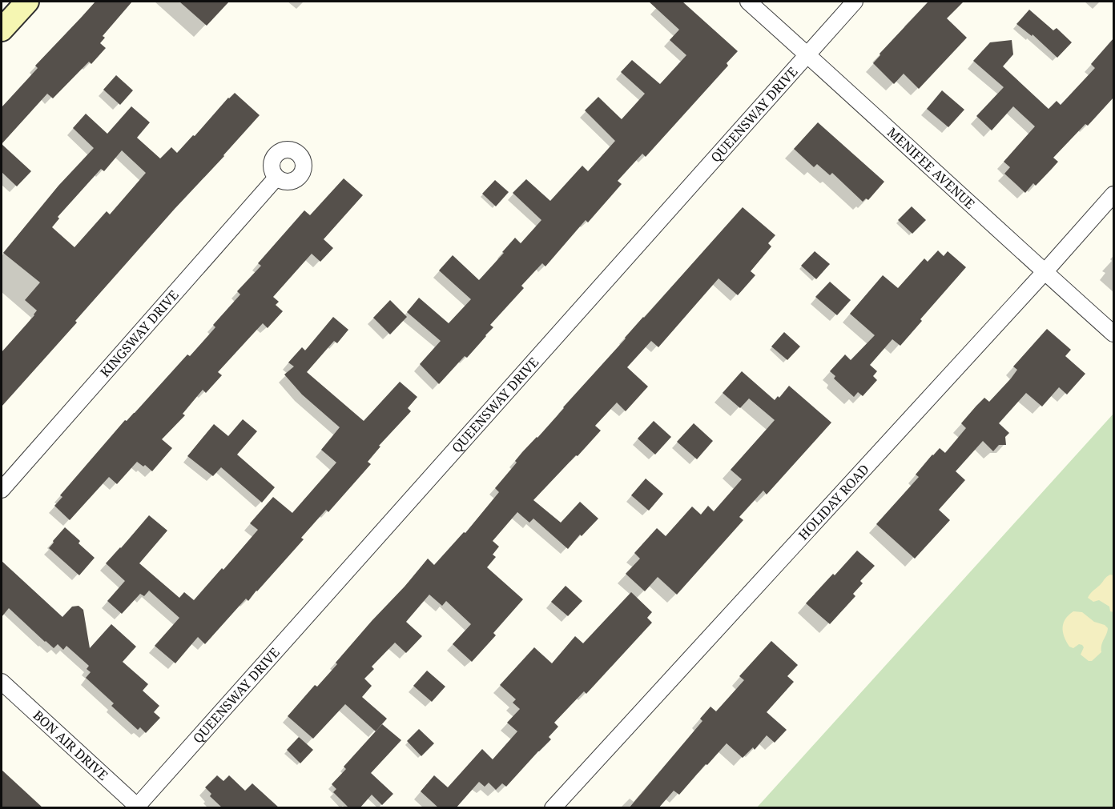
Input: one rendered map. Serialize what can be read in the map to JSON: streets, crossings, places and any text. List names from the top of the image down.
{
  "streets": {
    "street": [
      "QUEENSWAY DRIVE",
      "MENIFEE AVENUE",
      "KINGSWAY DRIVE",
      "HOLIDAY ROAD",
      "BON AIR DRIVE"
    ]
  },
  "crossings": [
    ["QUEENSWAY DRIVE", "MENIFEE AVENUE"],
    ["QUEENSWAY DRIVE", "BON AIR DRIVE"],
    ["MENIFEE AVENUE", "HOLIDAY ROAD"]
  ]
}
